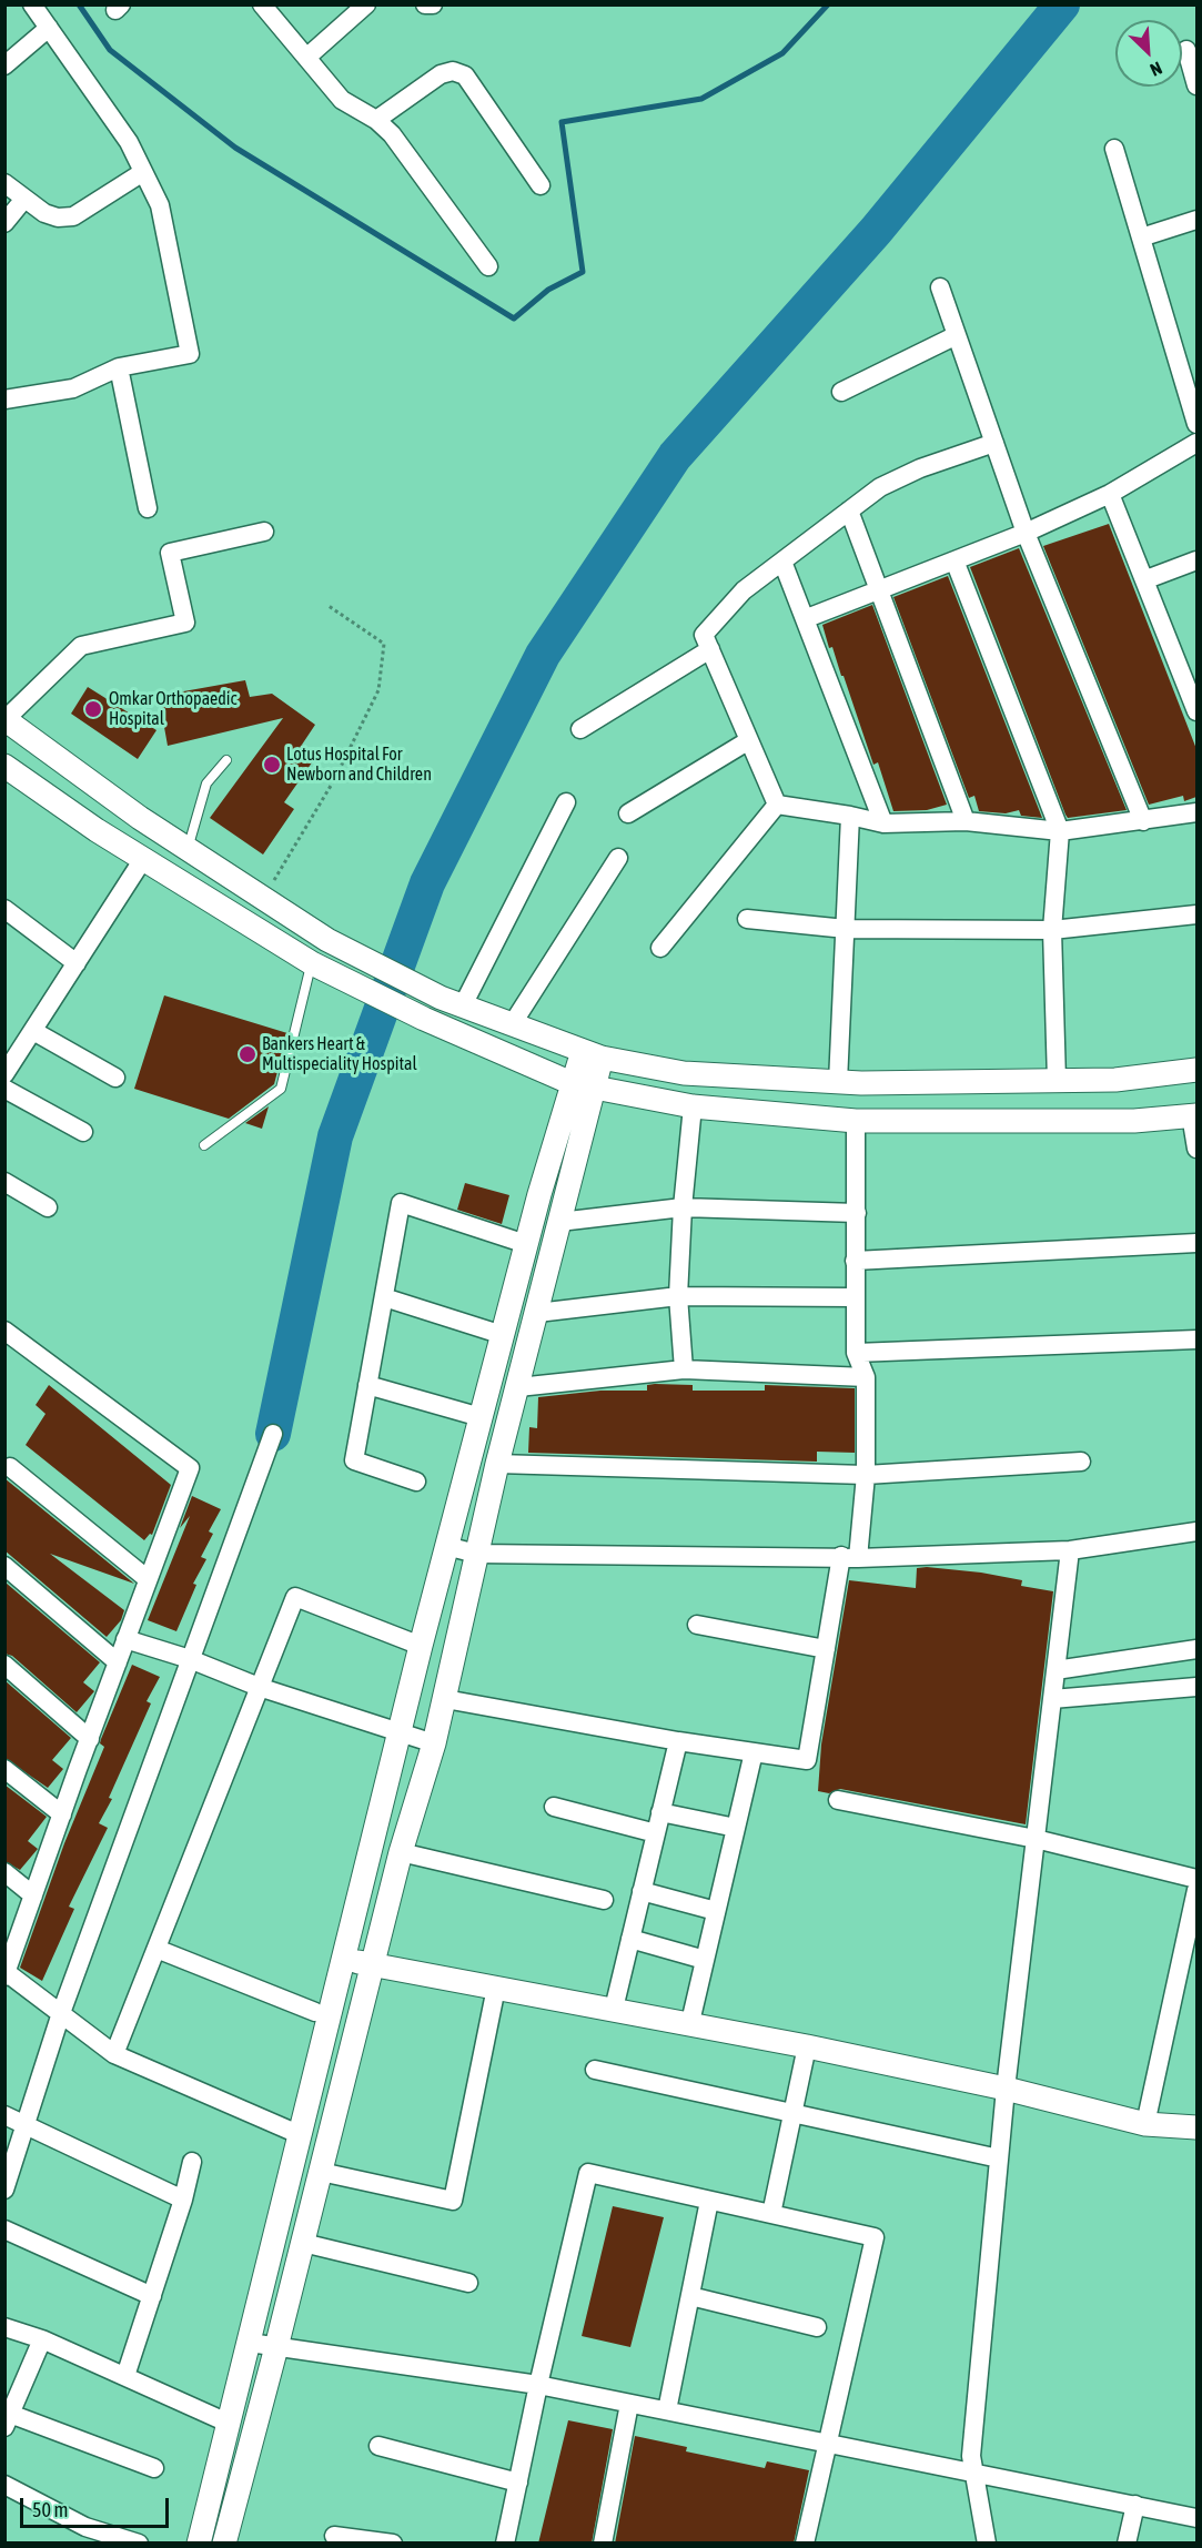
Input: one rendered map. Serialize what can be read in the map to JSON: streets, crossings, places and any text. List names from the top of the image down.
{
  "places": ["Omkar Orthopaedic Hospital", "Lotus Hospital For Newborn and Children", "Bankers Heart & Multispeciality Hospital"],
  "scale_bar": "50 m",
  "north": "bottom right"
}
